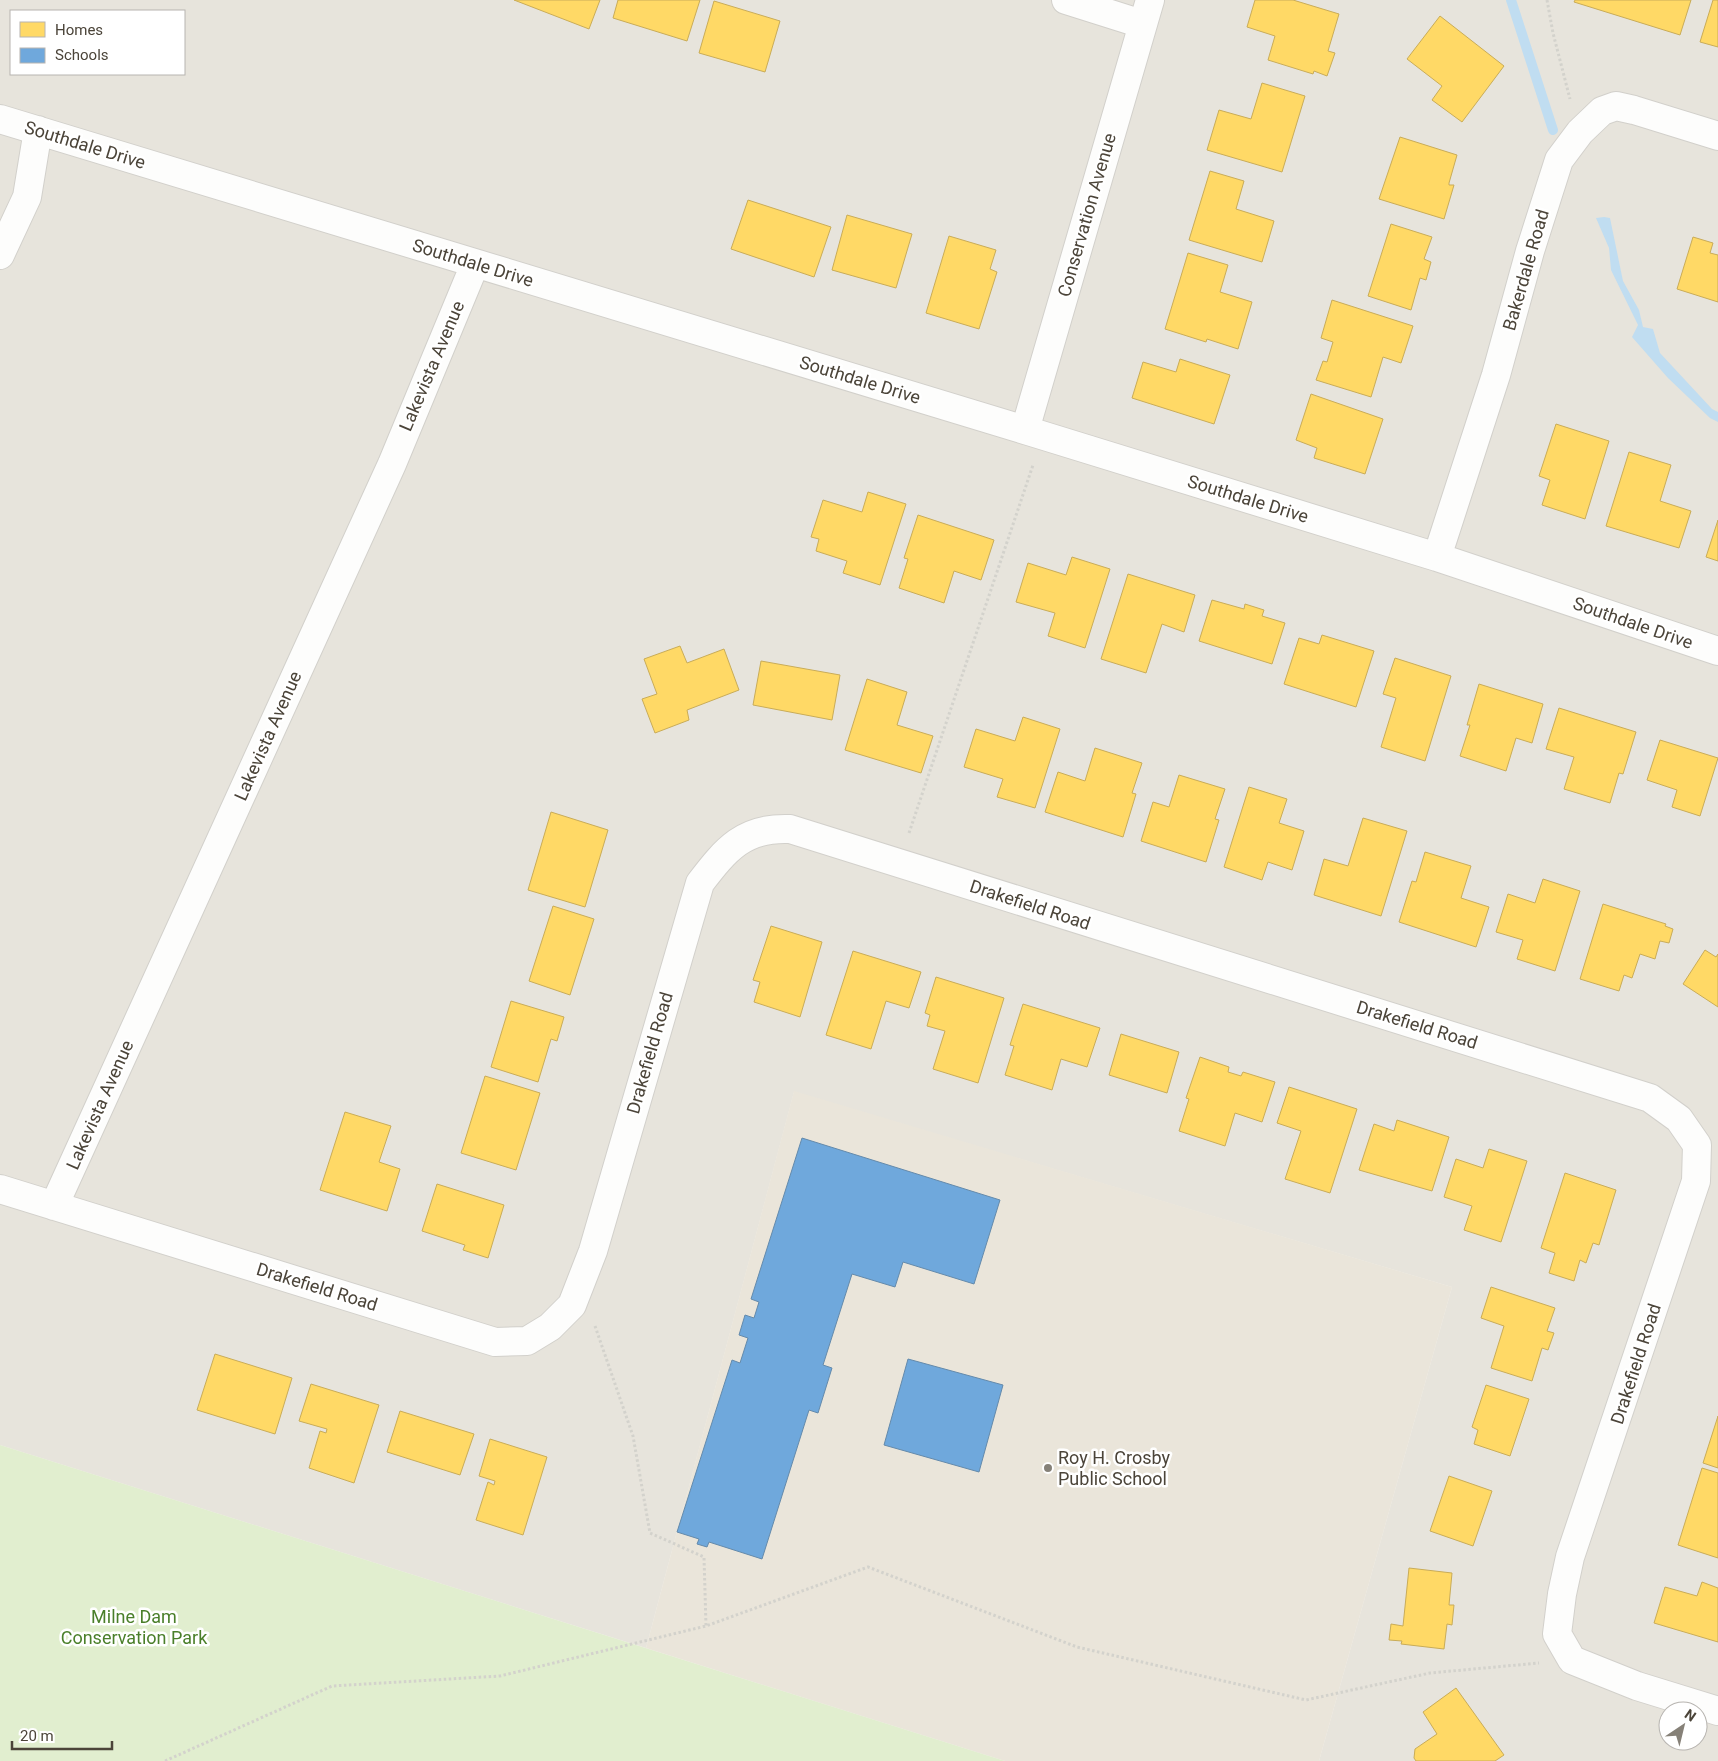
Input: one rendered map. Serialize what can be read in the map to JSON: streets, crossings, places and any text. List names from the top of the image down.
{
  "streets": {
    "street": [
      "Southdale Drive",
      "Conservation Avenue",
      "Bakerdale Road",
      "Lakevista Avenue",
      "Drakefield Road"
    ]
  },
  "crossings": [
    ["Southdale Drive", "Conservation Avenue"],
    ["Southdale Drive", "Bakerdale Road"],
    ["Southdale Drive", "Lakevista Avenue"],
    ["Lakevista Avenue", "Drakefield Road"]
  ],
  "parks": ["Milne Dam Conservation Park"],
  "places": ["Roy H. Crosby Public School"],
  "legend": ["Homes", "Schools"],
  "scale_bar": "20 m",
  "north": "top right"
}
